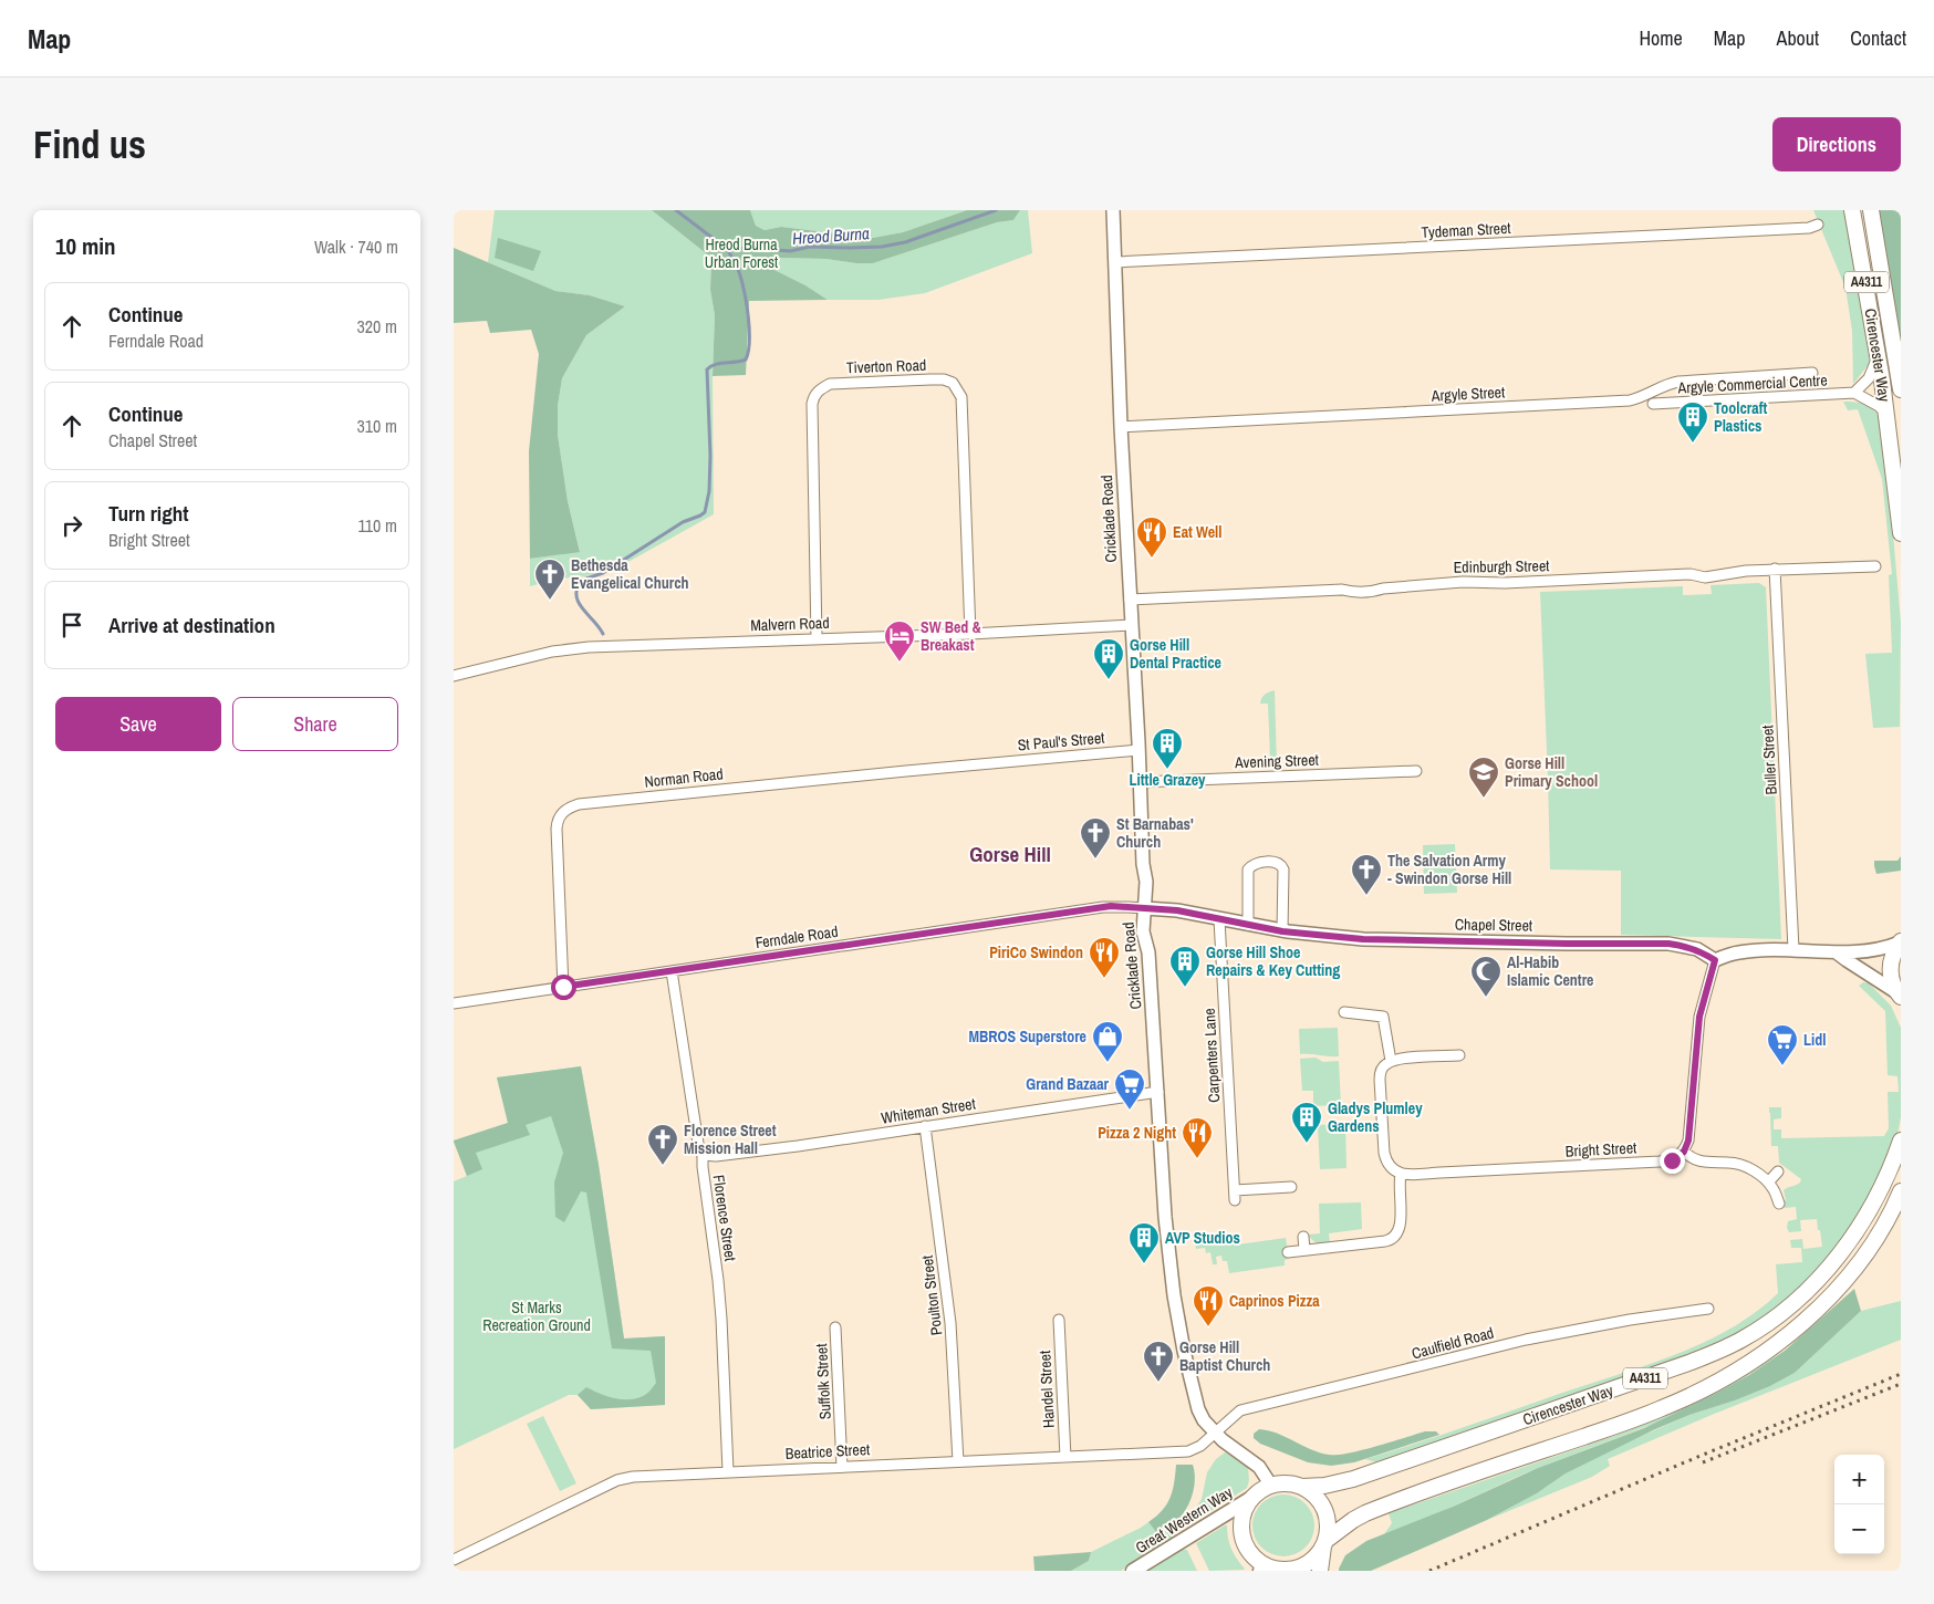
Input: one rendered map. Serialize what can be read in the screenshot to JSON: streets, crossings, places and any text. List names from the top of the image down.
{
  "streets": {
    "main road": ["A4311", "Cirencester Way", "Great Western Way"],
    "street": [
      "Tydeman Street",
      "Tiverton Road",
      "Argyle Commercial Centre",
      "Argyle Street",
      "Cricklade Road",
      "Edinburgh Street",
      "Malvern Road",
      "St Paul's Street",
      "Buller Street",
      "Avening Street",
      "Norman Road",
      "Chapel Street",
      "Ferndale Road",
      "Carpenters Lane",
      "Whiteman Street",
      "Bright Street",
      "Florence Street",
      "Poulton Street",
      "Caulfield Road",
      "Suffolk Street",
      "Handel Street",
      "Beatrice Street"
    ]
  },
  "crossings": [
    ["Tydeman Street", "Cricklade Road"],
    ["A4311", "Cirencester Way"],
    ["A4311", "Cricklade Road"],
    ["A4311", "Great Western Way"],
    ["Cirencester Way", "Cricklade Road"],
    ["Cirencester Way", "Great Western Way"],
    ["Tiverton Road", "Malvern Road"],
    ["Argyle Street", "Cricklade Road"],
    ["Cricklade Road", "Edinburgh Street"],
    ["Cricklade Road", "Malvern Road"],
    ["Cricklade Road", "St Paul's Street"],
    ["Cricklade Road", "Avening Street"],
    ["Cricklade Road", "Chapel Street"],
    ["Cricklade Road", "Ferndale Road"],
    ["Cricklade Road", "Whiteman Street"],
    ["Cricklade Road", "Caulfield Road"],
    ["Cricklade Road", "Beatrice Street"],
    ["Cricklade Road", "Great Western Way"],
    ["Edinburgh Street", "Buller Street"],
    ["St Paul's Street", "Norman Road"],
    ["Norman Road", "Ferndale Road"],
    ["Chapel Street", "Ferndale Road"],
    ["Chapel Street", "Carpenters Lane"],
    ["Ferndale Road", "Florence Street"],
    ["Whiteman Street", "Florence Street"],
    ["Whiteman Street", "Poulton Street"],
    ["Florence Street", "Beatrice Street"],
    ["Poulton Street", "Beatrice Street"],
    ["Caulfield Road", "Beatrice Street"],
    ["Suffolk Street", "Beatrice Street"],
    ["Handel Street", "Beatrice Street"]
  ],
  "districts": ["Gorse Hill"],
  "water": ["Hreod Burna"],
  "parks": ["Hreod Burna Urban Forest", "St Marks Recreation Ground"],
  "places": {
    "building": [
      "Toolcraft Plastics",
      "Gorse Hill Dental Practice",
      "Little Grazey",
      "Gorse Hill Shoe Repairs & Key Cutting",
      "Gladys Plumley Gardens",
      "AVP Studios"
    ],
    "restaurant": [
      "Eat Well",
      "PiriCo Swindon",
      "Pizza 2 Night",
      "Caprinos Pizza"
    ],
    "church": [
      "Bethesda Evangelical Church",
      "St Barnabas' Church",
      "The Salvation Army - Swindon Gorse Hill",
      "Florence Street Mission Hall",
      "Gorse Hill Baptist Church"
    ],
    "hotel": ["SW Bed & Breakast"],
    "school or university": ["Gorse Hill Primary School"],
    "mosque": ["Al-Habib Islamic Centre"],
    "shop": ["MBROS Superstore"],
    "supermarket": ["Lidl", "Grand Bazaar"]
  },
  "page": {
    "header": "Map",
    "nav": [
      "Home",
      "Map",
      "About",
      "Contact"
    ],
    "buttons": [
      "Directions",
      ["Save", "Share"]
    ],
    "title": "Find us",
    "heading": ["10 min", "Walk · 740 m"],
    "list": [
      ["Continue", "Ferndale Road", "320 m"],
      ["Continue", "Chapel Street", "310 m"],
      ["Turn right", "Bright Street", "110 m"],
      "Arrive at destination"
    ],
    "map_buttons": ["+", "−"]
  }
}
